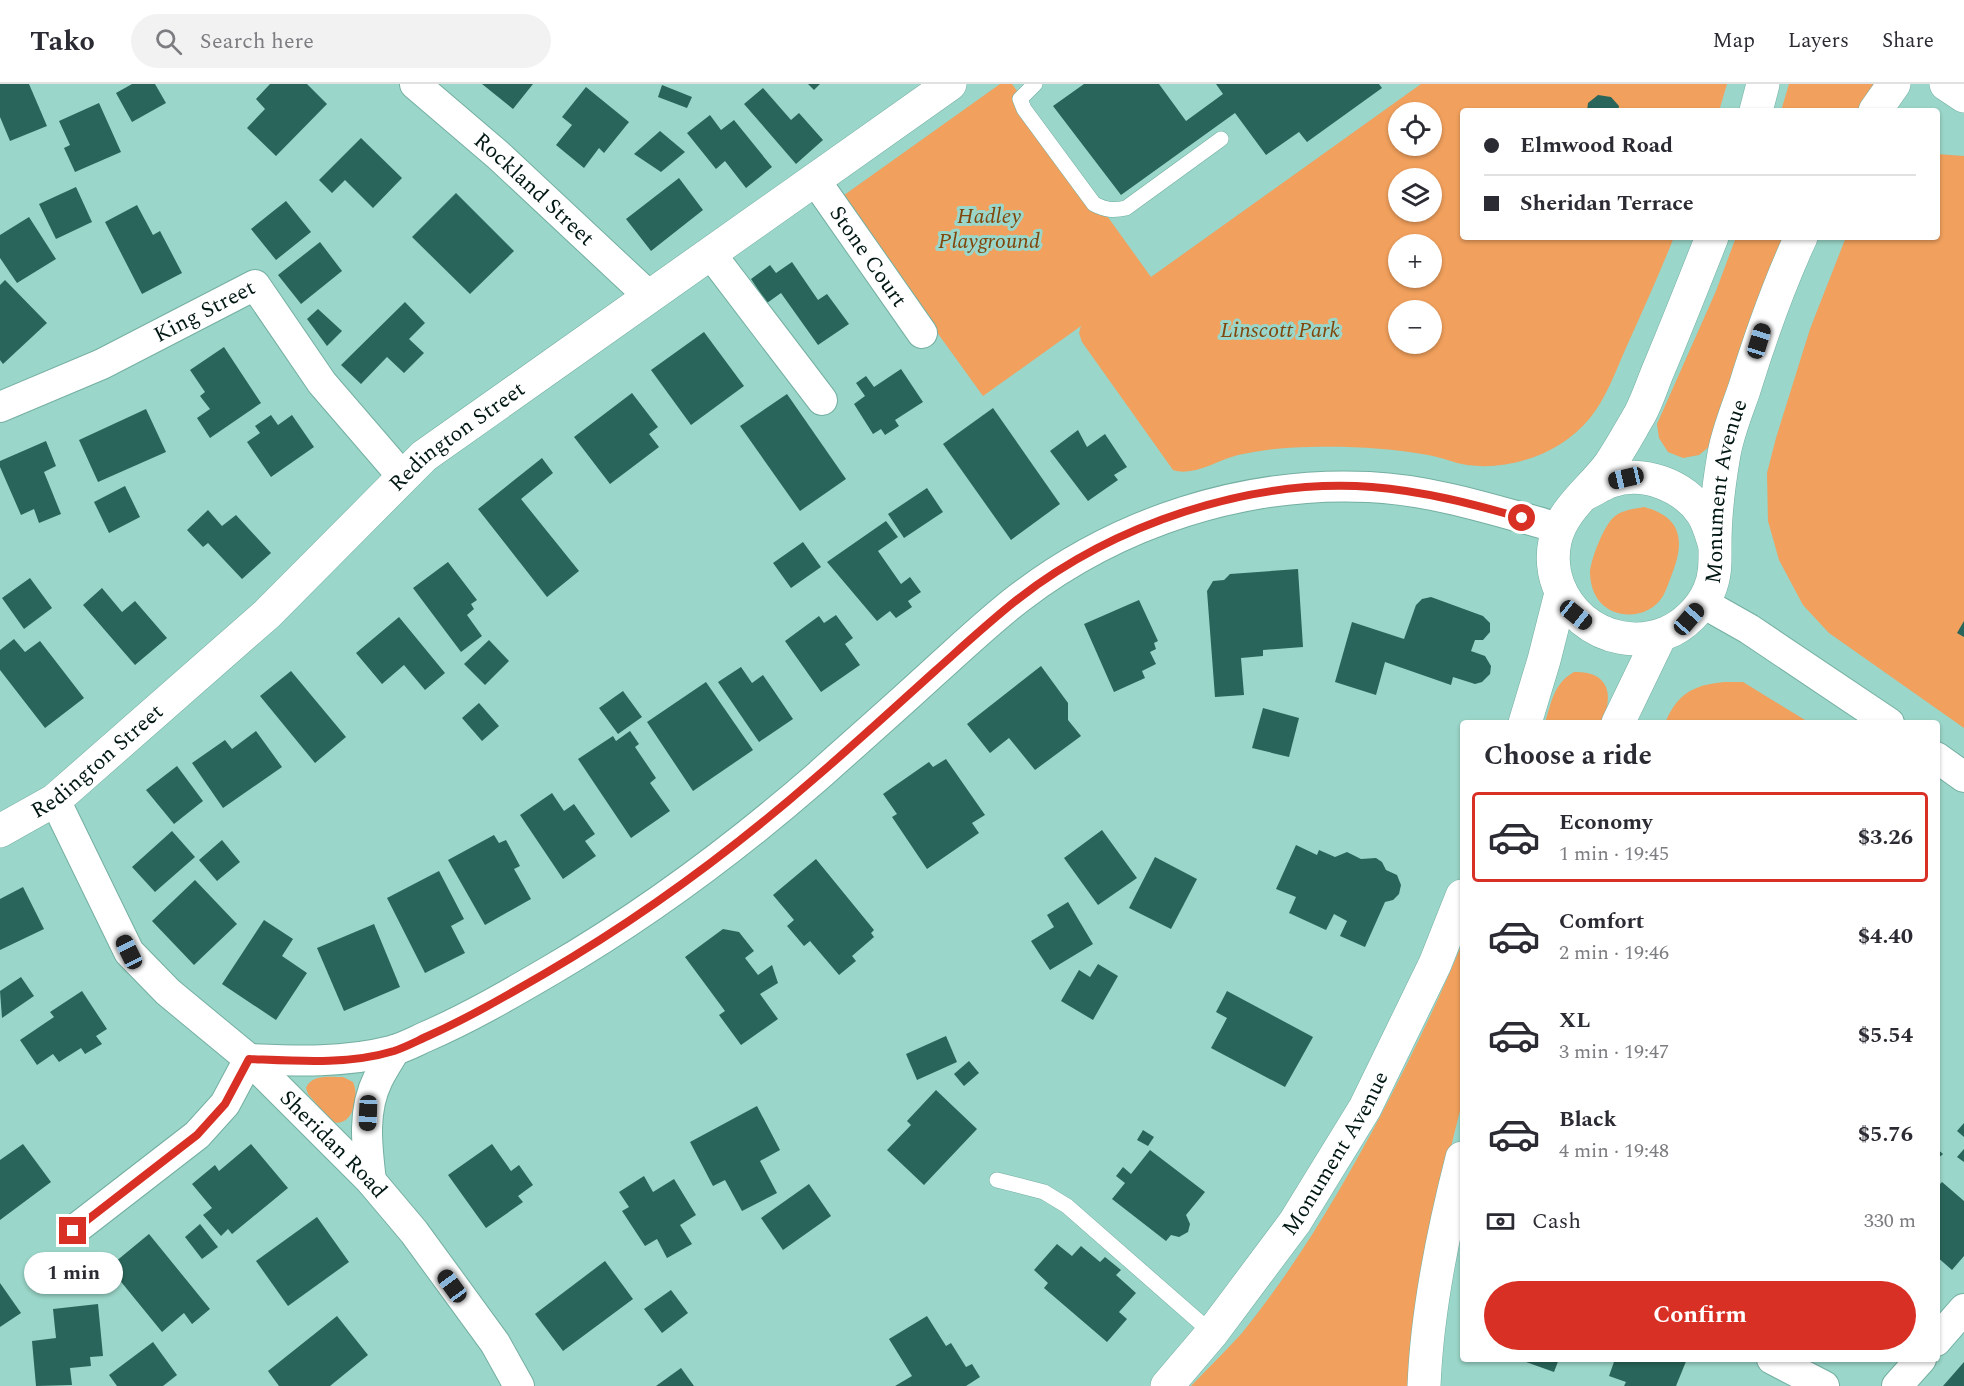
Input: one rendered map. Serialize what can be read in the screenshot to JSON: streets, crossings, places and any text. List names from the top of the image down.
{
  "streets": {
    "street": [
      "Rockland Street",
      "Stone Court",
      "King Street",
      "Redington Street",
      "Monument Avenue",
      "Sheridan Road"
    ]
  },
  "crossings": [
    ["Rockland Street", "Redington Street"],
    ["Stone Court", "Redington Street"],
    ["King Street", "Redington Street"],
    ["Redington Street", "Sheridan Road"]
  ],
  "parks": ["Hadley Playground", "Linscott Park"],
  "page": {
    "header": "Tako",
    "search": "Search here",
    "nav": ["Map", "Layers", "Share"],
    "map_buttons": ["+", "−"],
    "banner": ["Elmwood Road", "Sheridan Terrace"],
    "heading": "Choose a ride",
    "list": [
      {
        "name": "Economy",
        "note": "1 min · 19:45",
        "value": "$3.26"
      },
      {
        "name": "Comfort",
        "note": "2 min · 19:46",
        "value": "$4.40"
      },
      {
        "name": "XL",
        "note": "3 min · 19:47",
        "value": "$5.54"
      },
      {
        "name": "Black",
        "note": "4 min · 19:48",
        "value": "$5.76"
      }
    ],
    "pay": ["Cash", "330 m"],
    "bubble": "1 min",
    "buttons": "Confirm"
  }
}
